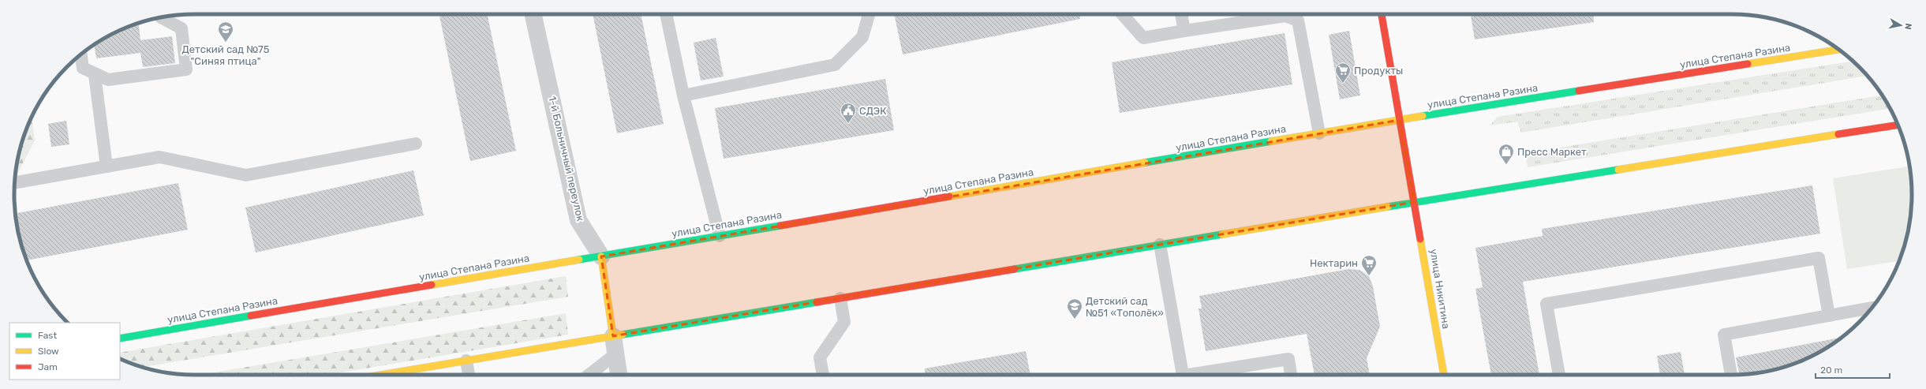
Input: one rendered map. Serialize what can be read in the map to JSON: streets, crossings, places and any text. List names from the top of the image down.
{
  "streets": {
    "main road": ["улица Степана Разина", "1-й Больничный переулок", "улица Никитина"]
  },
  "crossings": [
    ["улица Степана Разина", "1-й Больничный переулок"],
    ["улица Степана Разина", "улица Никитина"]
  ],
  "places": {
    "school or university": ["Детский сад №75 \"Синяя птица\"", "Детский сад №51 «Тополёк»"],
    "supermarket": ["Продукты", "Нектарин"],
    "public building": ["СДЭК"],
    "shop": ["Пресс Маркет"]
  },
  "legend": ["Fast", "Slow", "Jam"],
  "scale_bar": "20 m",
  "north": "right"
}
